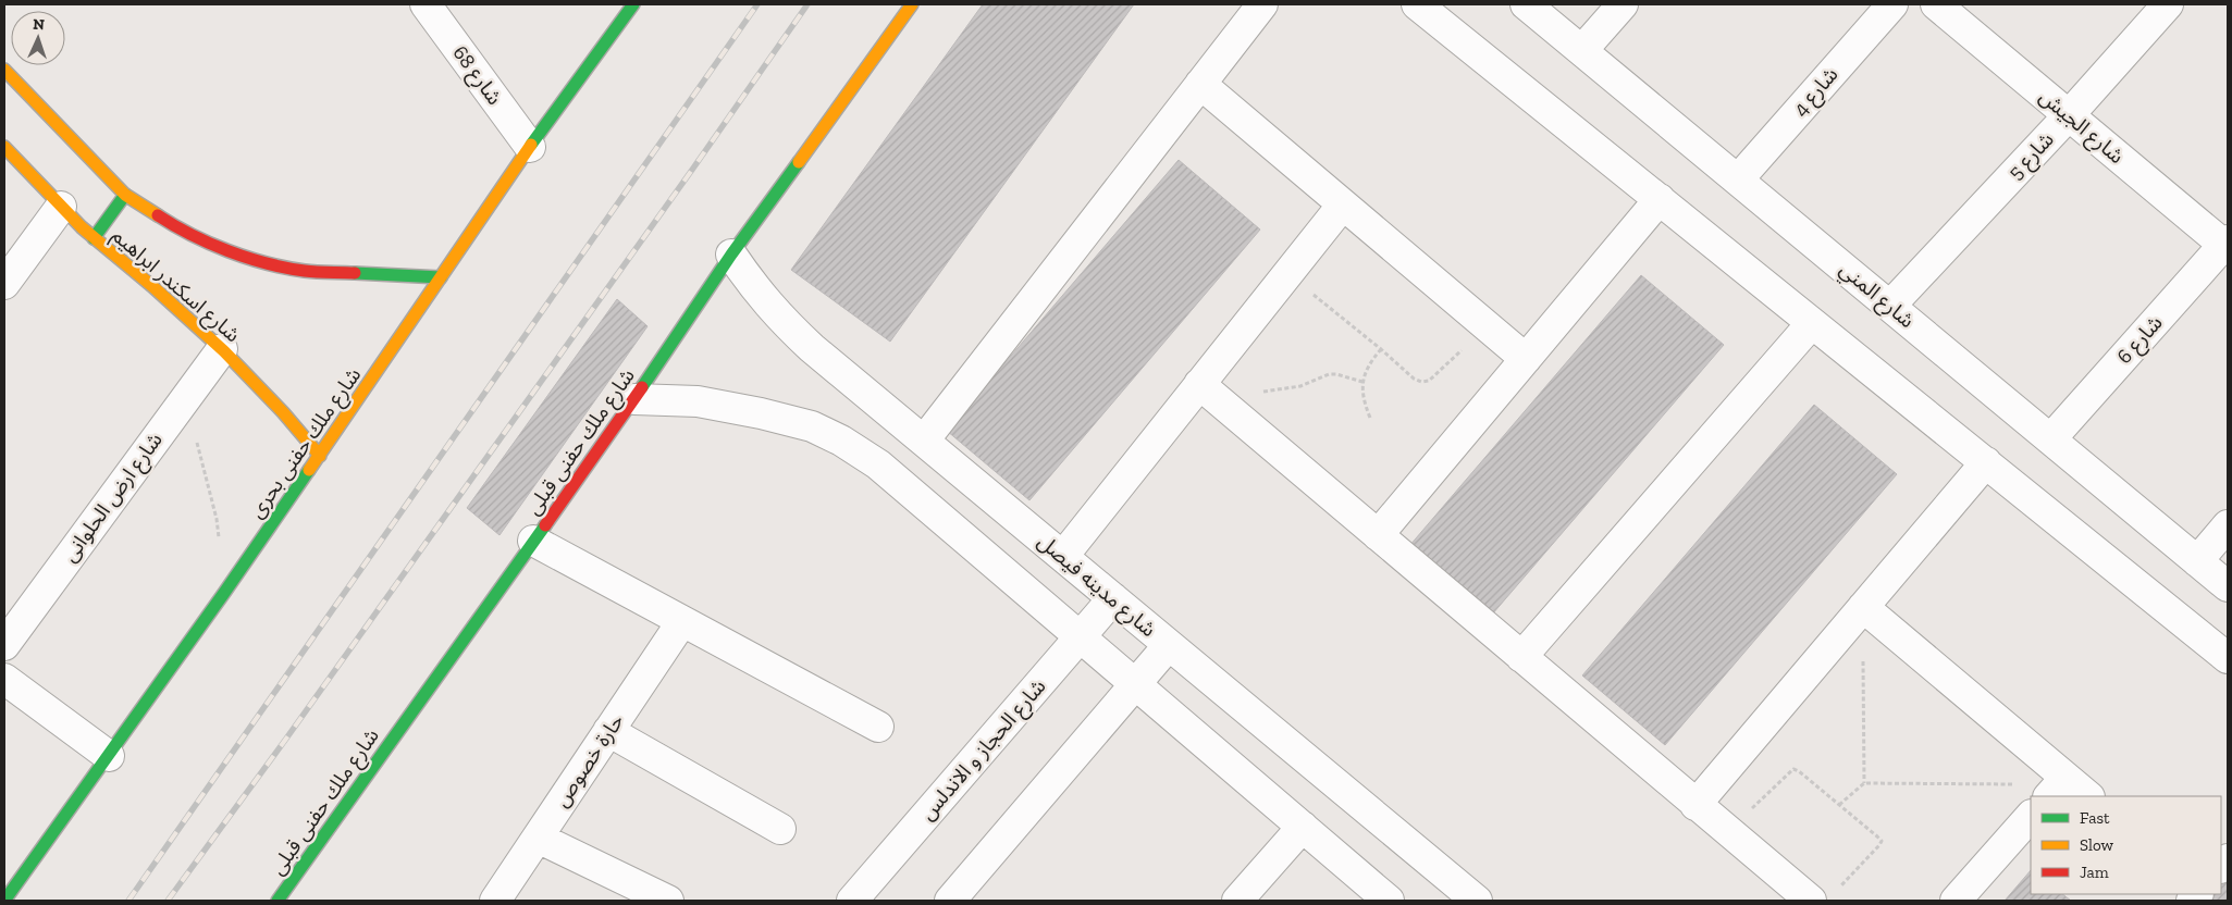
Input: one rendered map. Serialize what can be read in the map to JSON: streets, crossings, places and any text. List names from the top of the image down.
{
  "streets": {
    "street": [
      "شارع 68",
      "شارع 4",
      "شارع الجيش",
      "شارع 5",
      "شارع اسكندر ابراهيم",
      "شارع المني",
      "شارع 6",
      "شارع ملك حفنى قبلى",
      "شارع ملك حفنى بحرى",
      "شارع ارض الحلوانى",
      "شارع مدينه فيصل",
      "شارع الحجاز و الاندلس",
      "حارة خصوص"
    ]
  },
  "crossings": [
    ["شارع 68", "شارع ملك حفنى بحرى"],
    ["شارع 4", "شارع المني"],
    ["شارع الجيش", "شارع 5"],
    ["شارع الجيش", "شارع 6"],
    ["شارع 5", "شارع المني"],
    ["شارع اسكندر ابراهيم", "شارع ملك حفنى بحرى"],
    ["شارع اسكندر ابراهيم", "شارع ارض الحلوانى"],
    ["شارع المني", "شارع 6"],
    ["شارع ملك حفنى قبلى", "شارع مدينه فيصل"],
    ["شارع مدينه فيصل", "شارع الحجاز و الاندلس"]
  ],
  "legend": ["Fast", "Slow", "Jam"],
  "north": "top"
}
